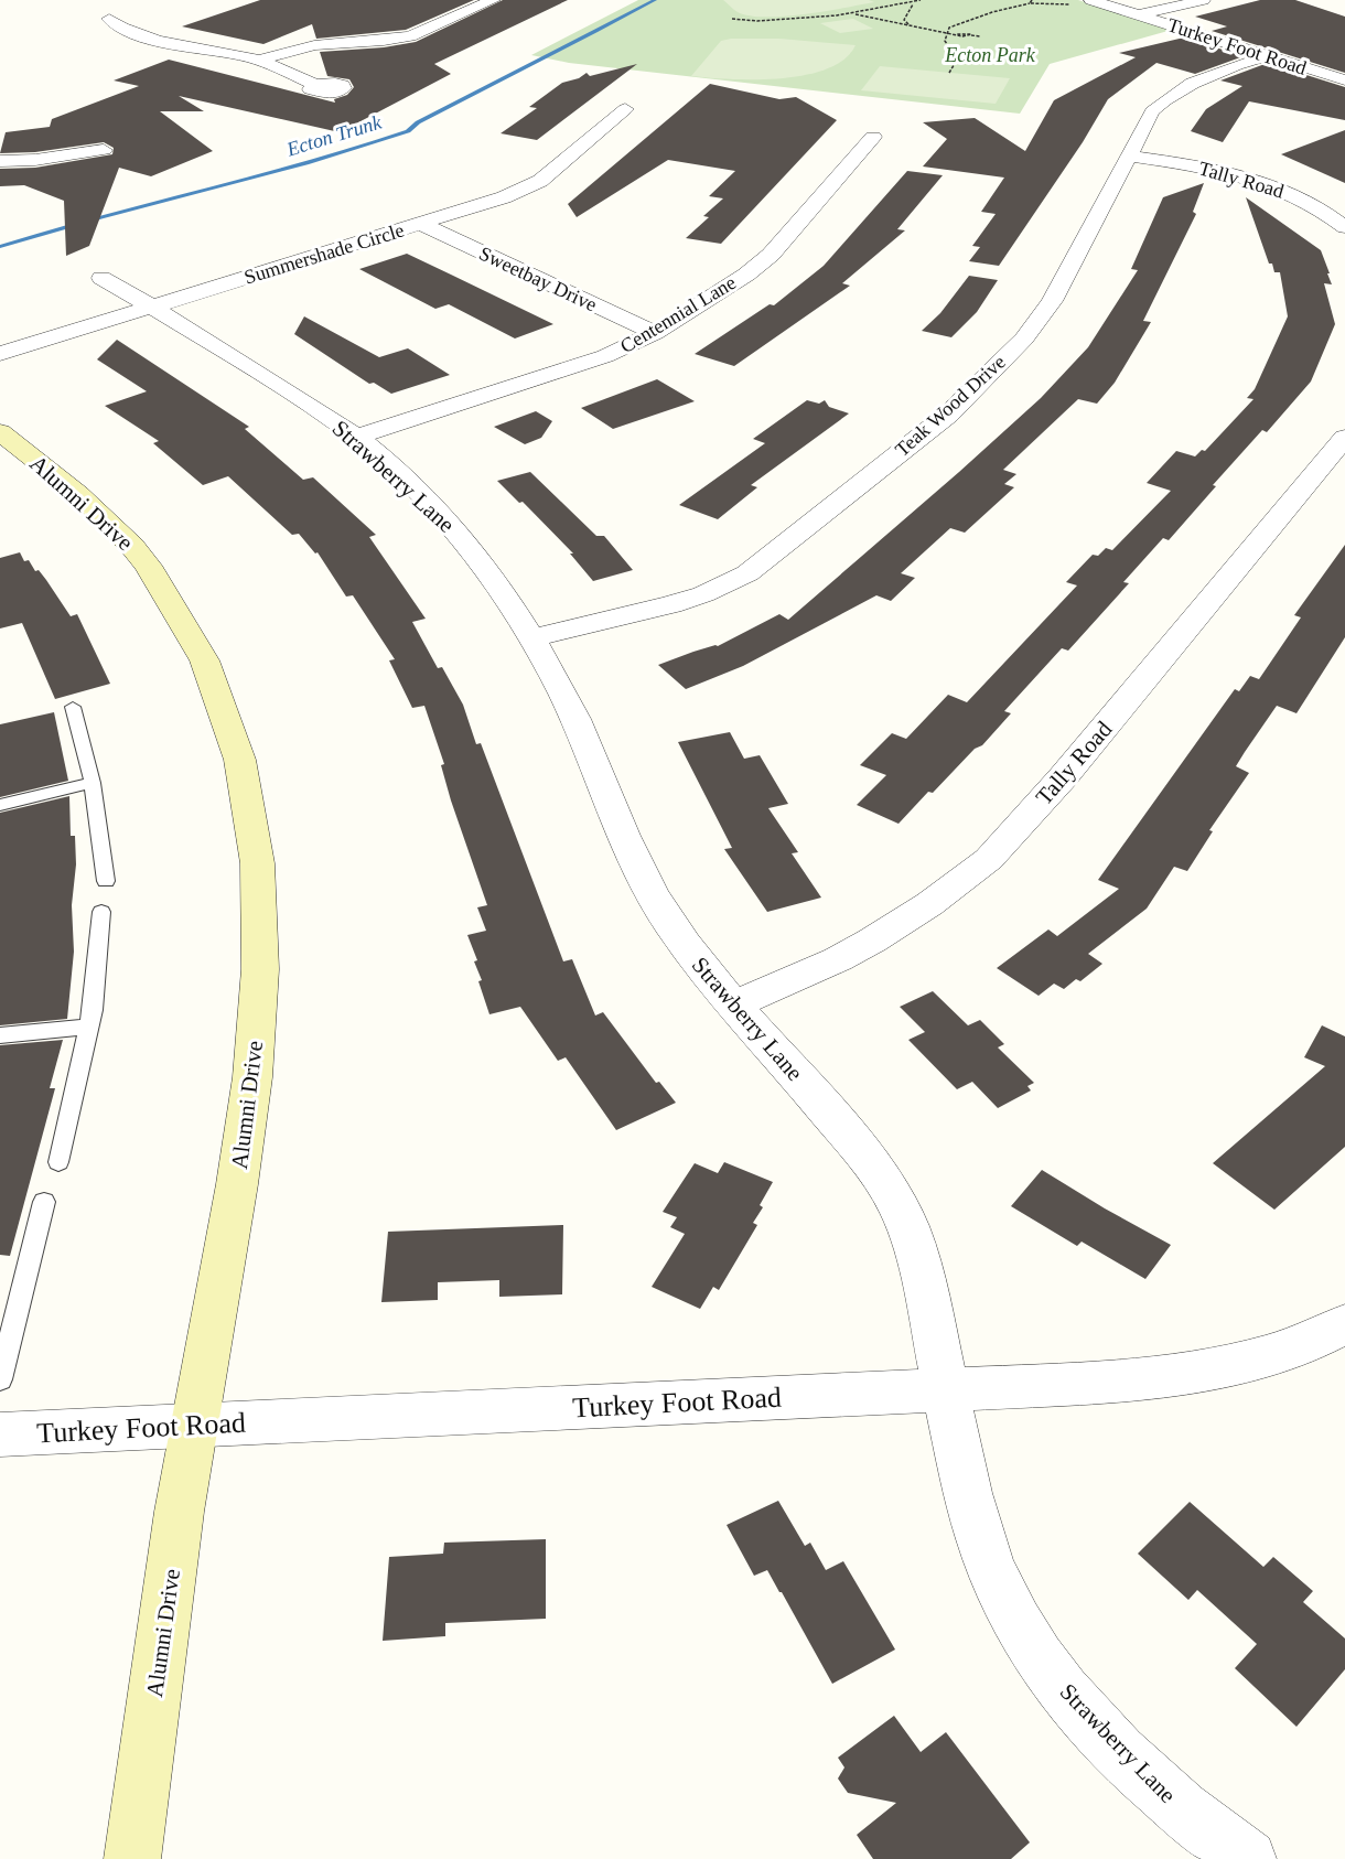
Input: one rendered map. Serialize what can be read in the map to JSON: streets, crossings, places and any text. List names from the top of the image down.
{
  "streets": {
    "main road": ["Alumni Drive"],
    "street": [
      "Turkey Foot Road",
      "Tally Road",
      "Summershade Circle",
      "Sweetbay Drive",
      "Centennial Lane",
      "Teak Wood Drive",
      "Strawberry Lane"
    ]
  },
  "crossings": [
    ["Turkey Foot Road", "Teak Wood Drive"],
    ["Turkey Foot Road", "Strawberry Lane"],
    ["Turkey Foot Road", "Alumni Drive"],
    ["Tally Road", "Teak Wood Drive"],
    ["Tally Road", "Strawberry Lane"],
    ["Summershade Circle", "Sweetbay Drive"],
    ["Summershade Circle", "Strawberry Lane"],
    ["Sweetbay Drive", "Centennial Lane"],
    ["Centennial Lane", "Strawberry Lane"],
    ["Teak Wood Drive", "Strawberry Lane"]
  ],
  "water": ["Ecton Trunk"],
  "parks": ["Ecton Park"]
}
